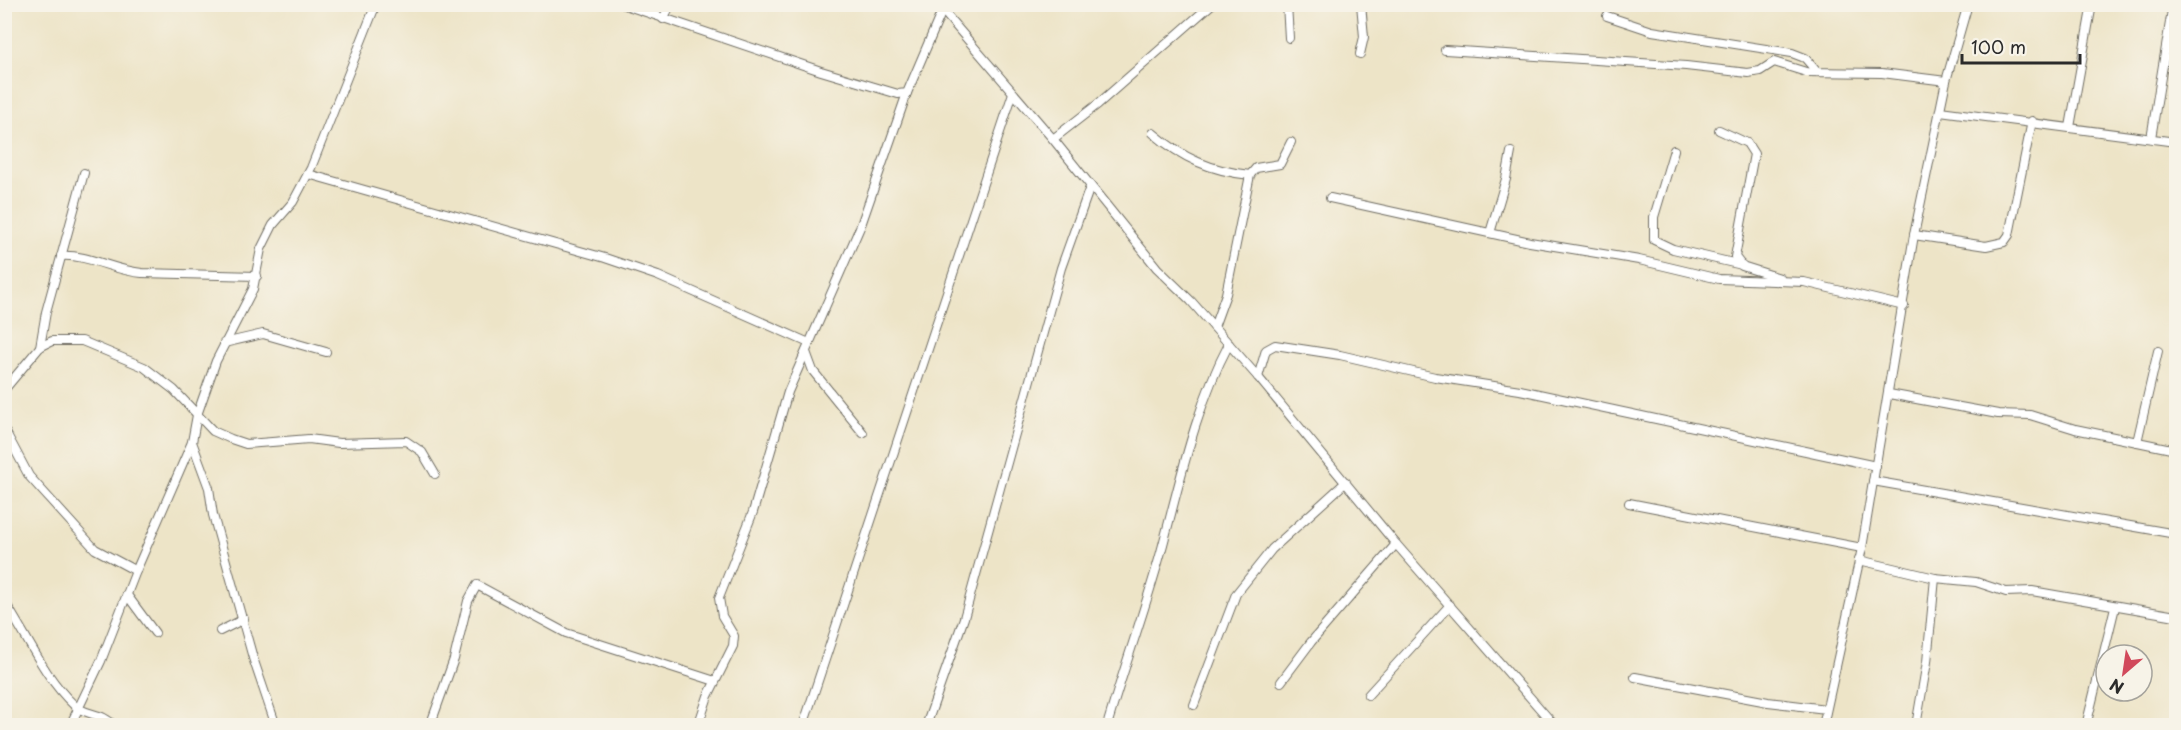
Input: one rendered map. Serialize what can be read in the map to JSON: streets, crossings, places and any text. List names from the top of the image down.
{
  "scale_bar": "100 m",
  "north": "bottom left"
}
